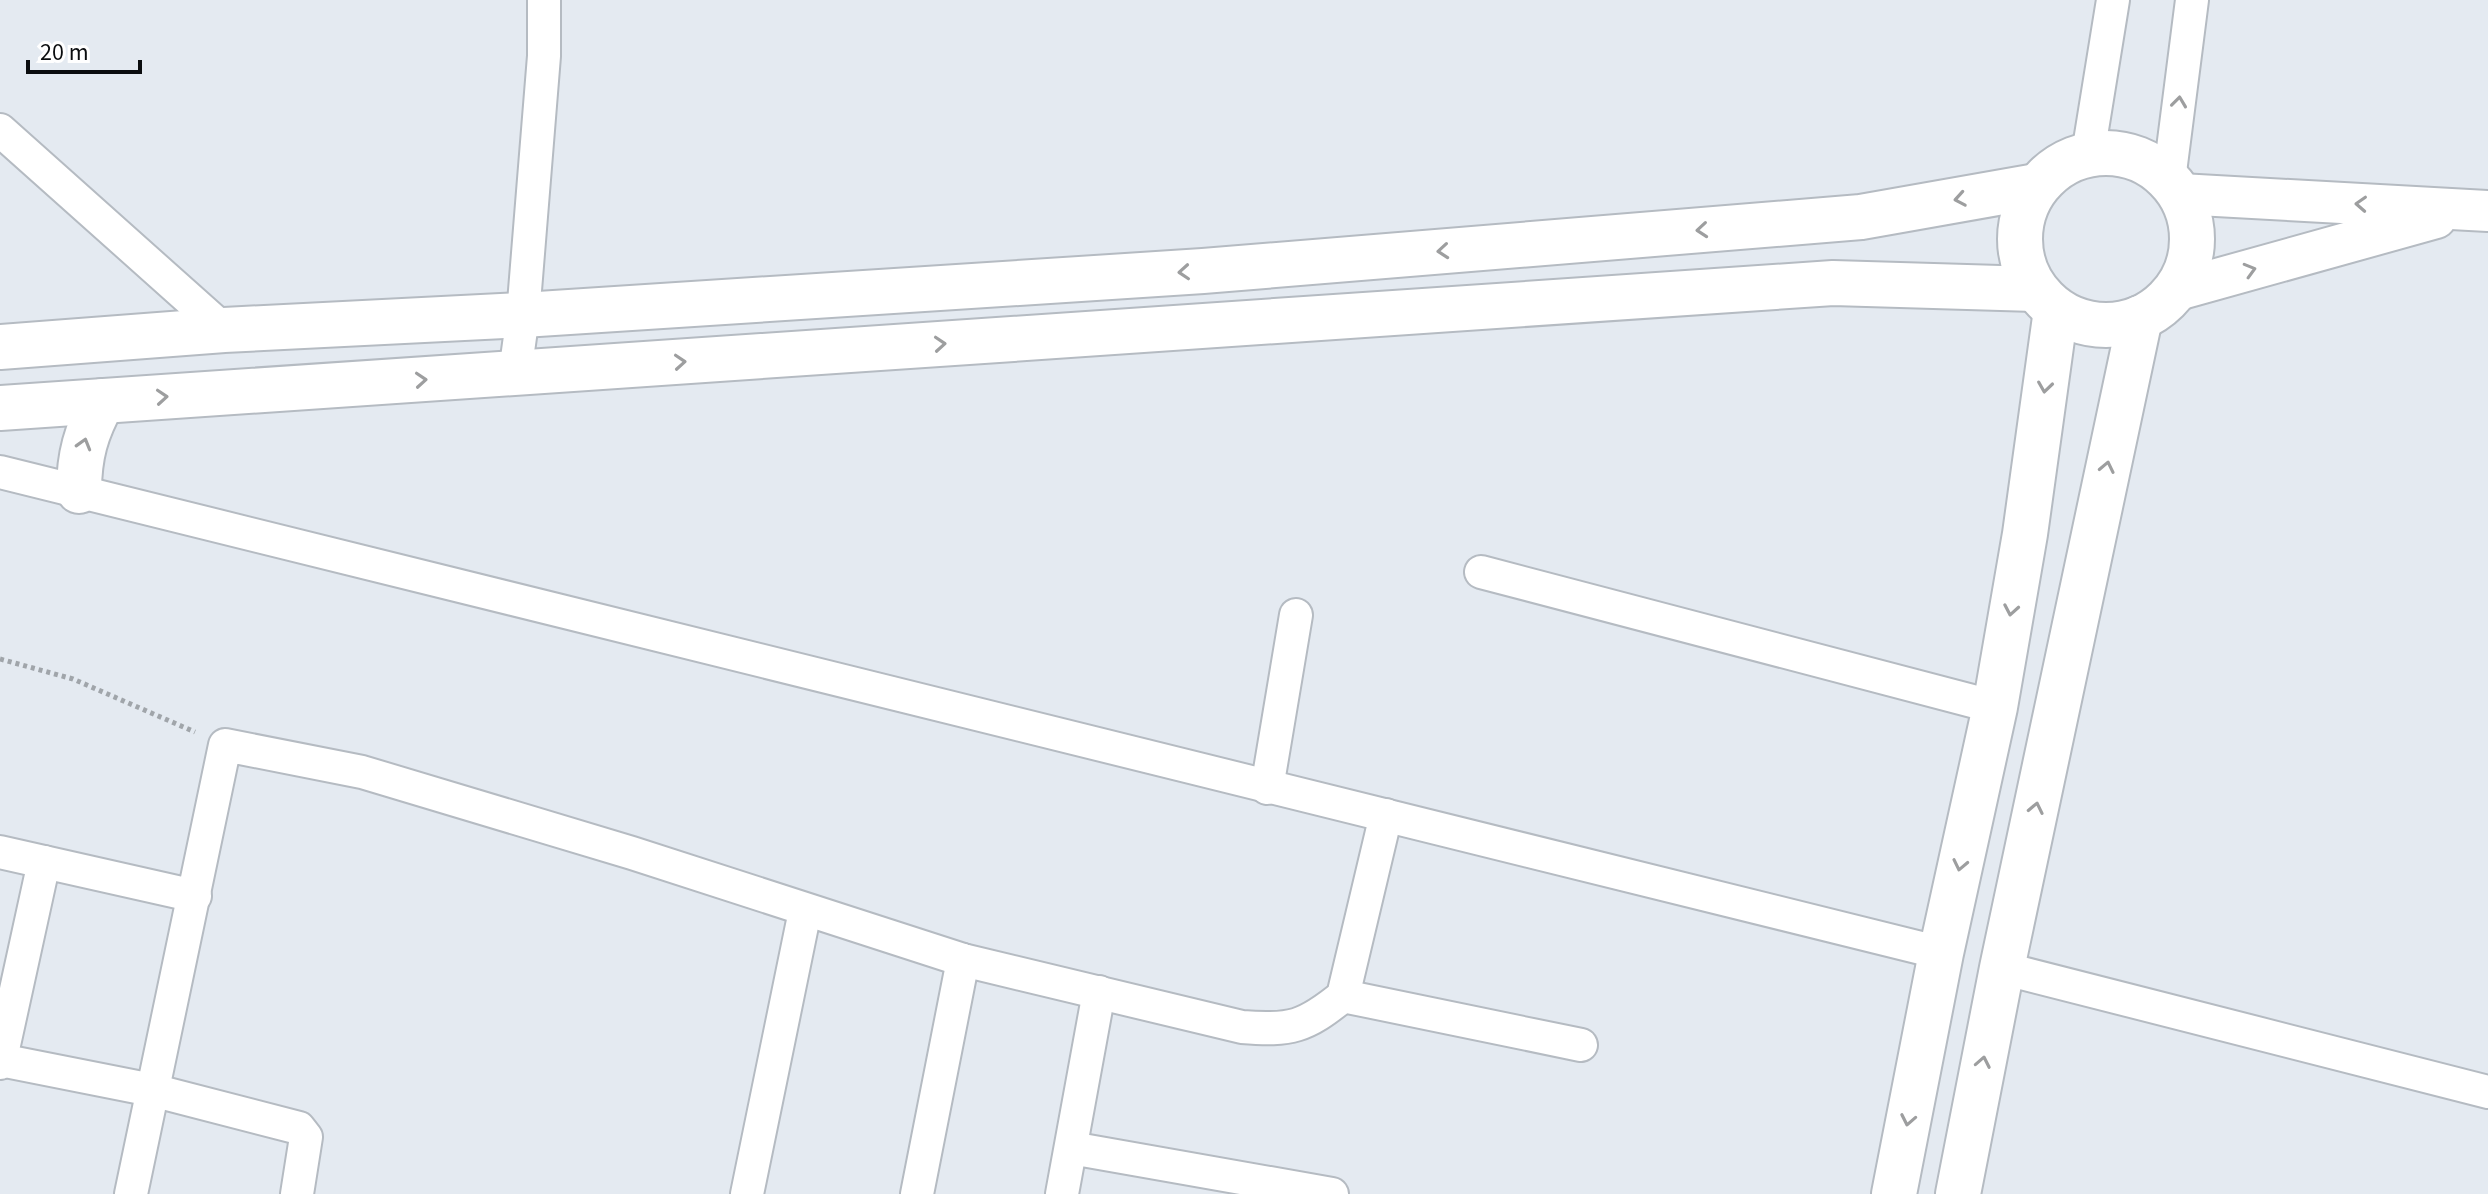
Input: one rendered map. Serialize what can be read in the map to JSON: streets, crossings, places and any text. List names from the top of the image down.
{
  "scale_bar": "20 m"
}
